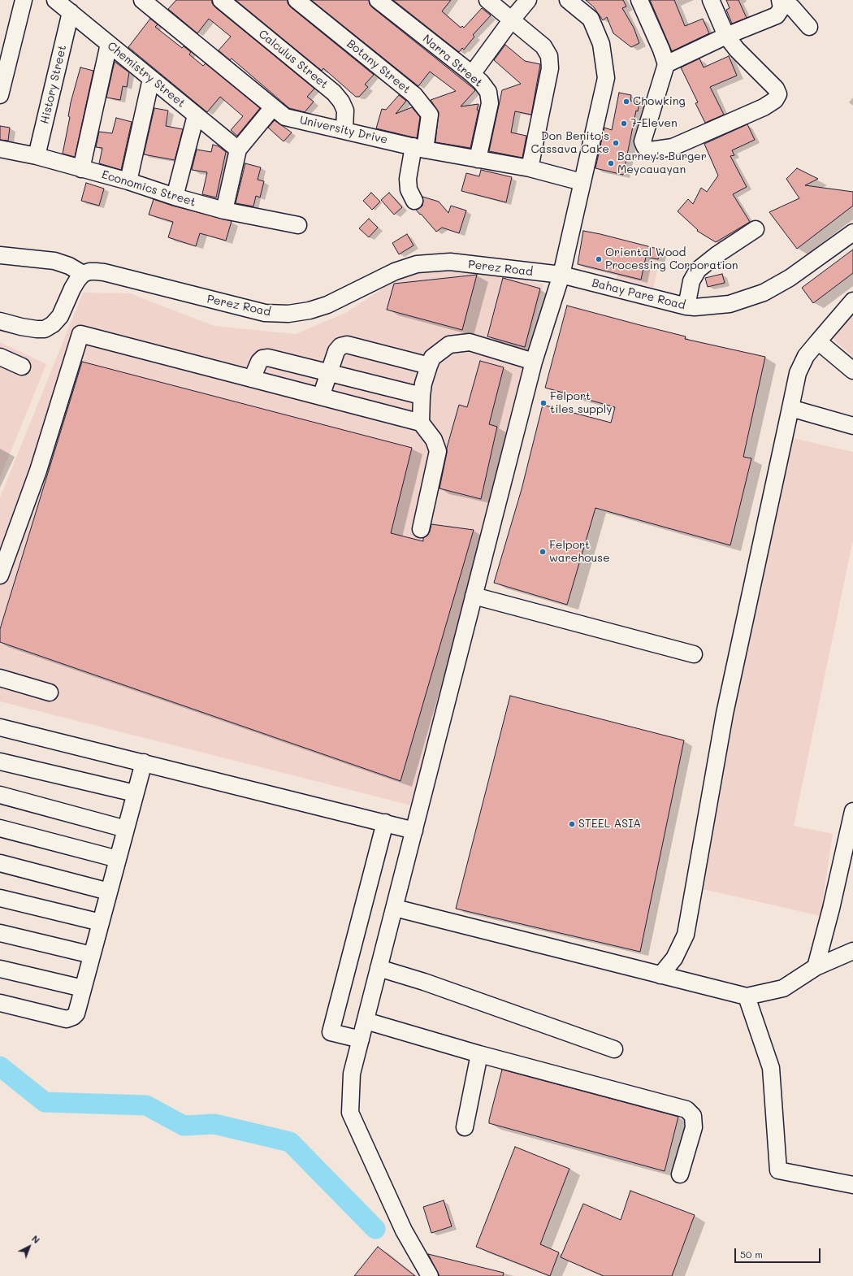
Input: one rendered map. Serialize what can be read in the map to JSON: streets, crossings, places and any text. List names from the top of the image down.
{
  "streets": {
    "street": [
      "Calculus Street",
      "Narra Street",
      "Botany Street",
      "Chemistry Street",
      "History Street",
      "University Drive",
      "Economics Street",
      "Perez Road",
      "Bahay Pare Road"
    ]
  },
  "crossings": [
    ["Calculus Street", "University Drive"],
    ["Narra Street", "University Drive"],
    ["Botany Street", "University Drive"],
    ["Chemistry Street", "History Street"],
    ["History Street", "Economics Street"],
    ["Perez Road", "Bahay Pare Road"]
  ],
  "places": [
    "Chowking",
    "7-Eleven",
    "Don Benito's Cassava Cake",
    "Barney's Burger Meycauayan",
    "Oriental Wood Processing Corporation",
    "Felport tiles supply",
    "Felport warehouse",
    "STEEL ASIA"
  ],
  "scale_bar": "50 m",
  "north": "top right"
}
